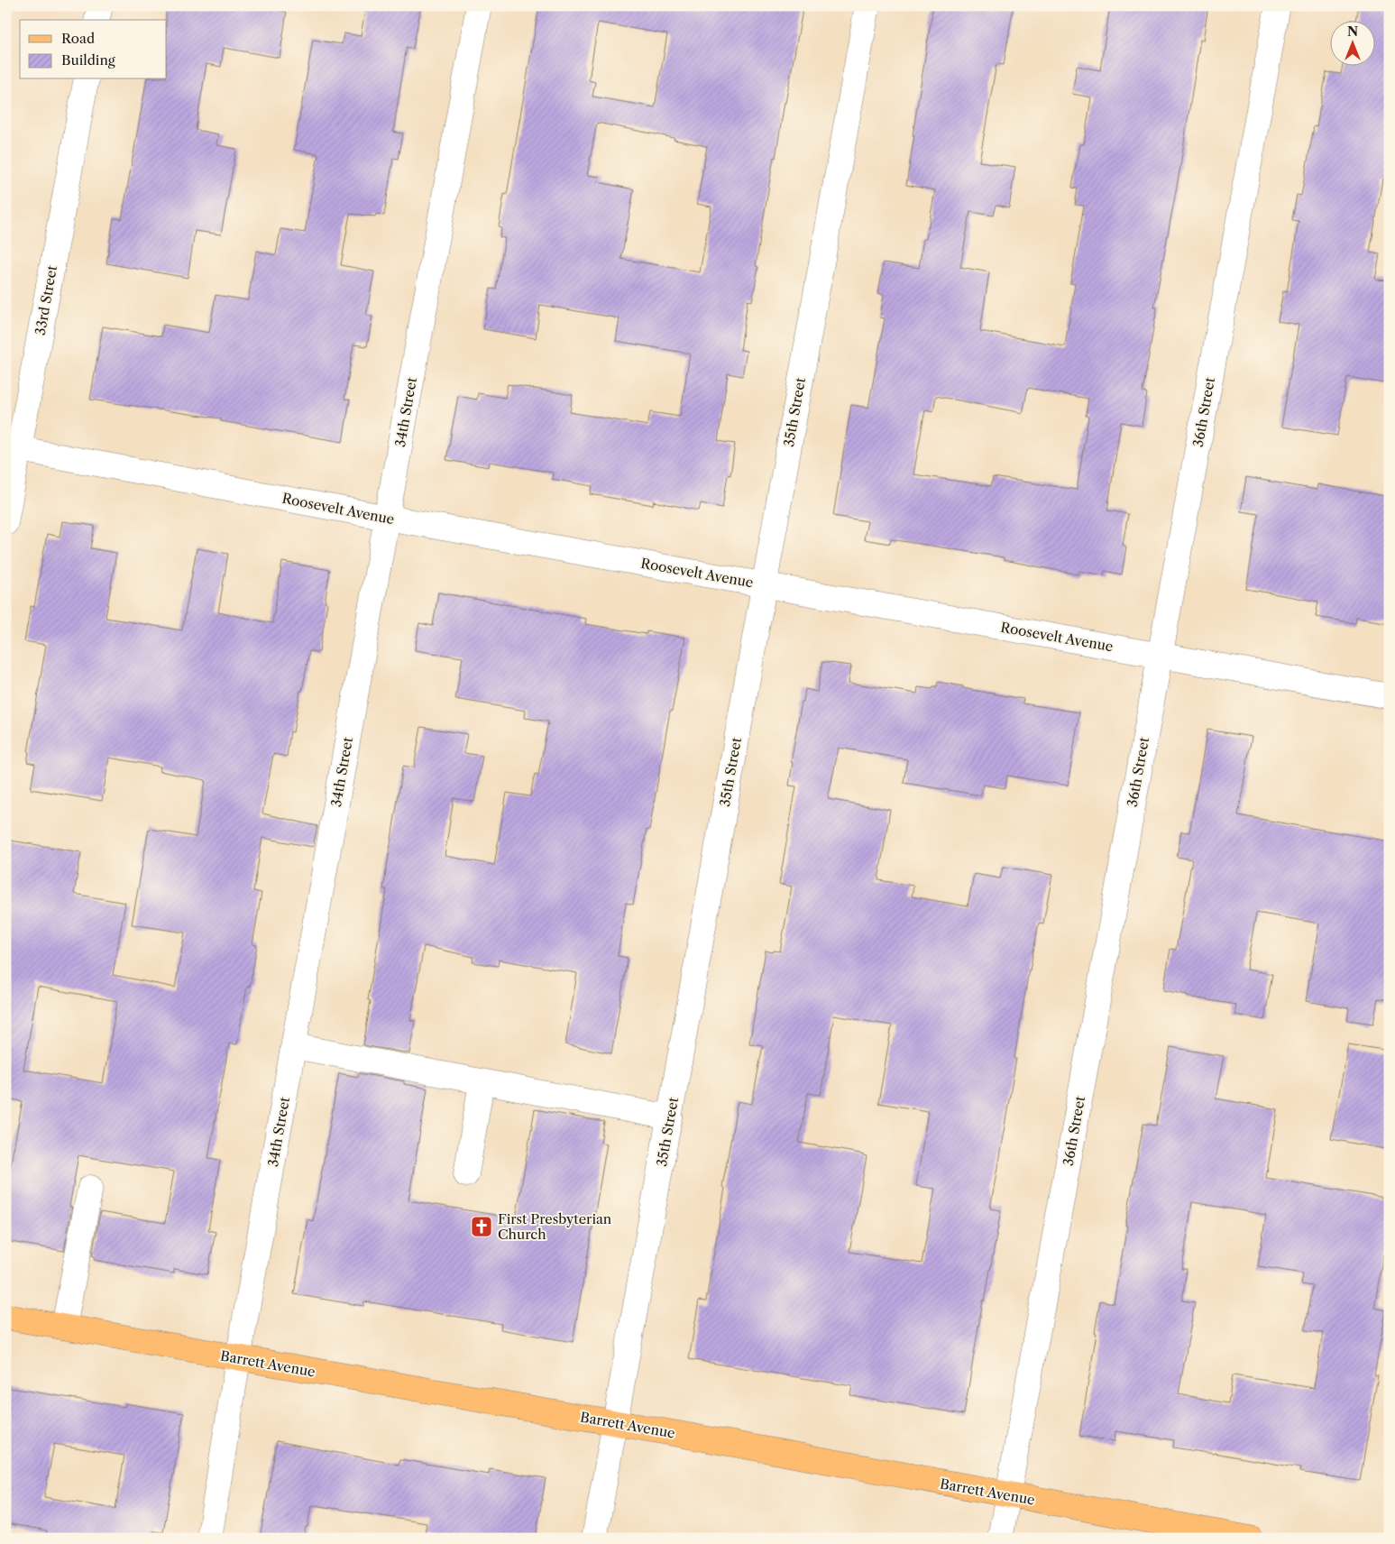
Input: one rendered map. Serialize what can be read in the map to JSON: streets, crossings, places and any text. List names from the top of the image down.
{
  "streets": {
    "main road": ["Barrett Avenue"],
    "street": [
      "33rd Street",
      "34th Street",
      "35th Street",
      "36th Street",
      "Roosevelt Avenue"
    ]
  },
  "crossings": [
    ["33rd Street", "Roosevelt Avenue"],
    ["34th Street", "Roosevelt Avenue"],
    ["34th Street", "Barrett Avenue"],
    ["35th Street", "Roosevelt Avenue"],
    ["35th Street", "Barrett Avenue"],
    ["36th Street", "Roosevelt Avenue"],
    ["36th Street", "Barrett Avenue"]
  ],
  "places": {
    "church": ["First Presbyterian Church"]
  },
  "legend": ["Road", "Building"],
  "north": "top"
}
